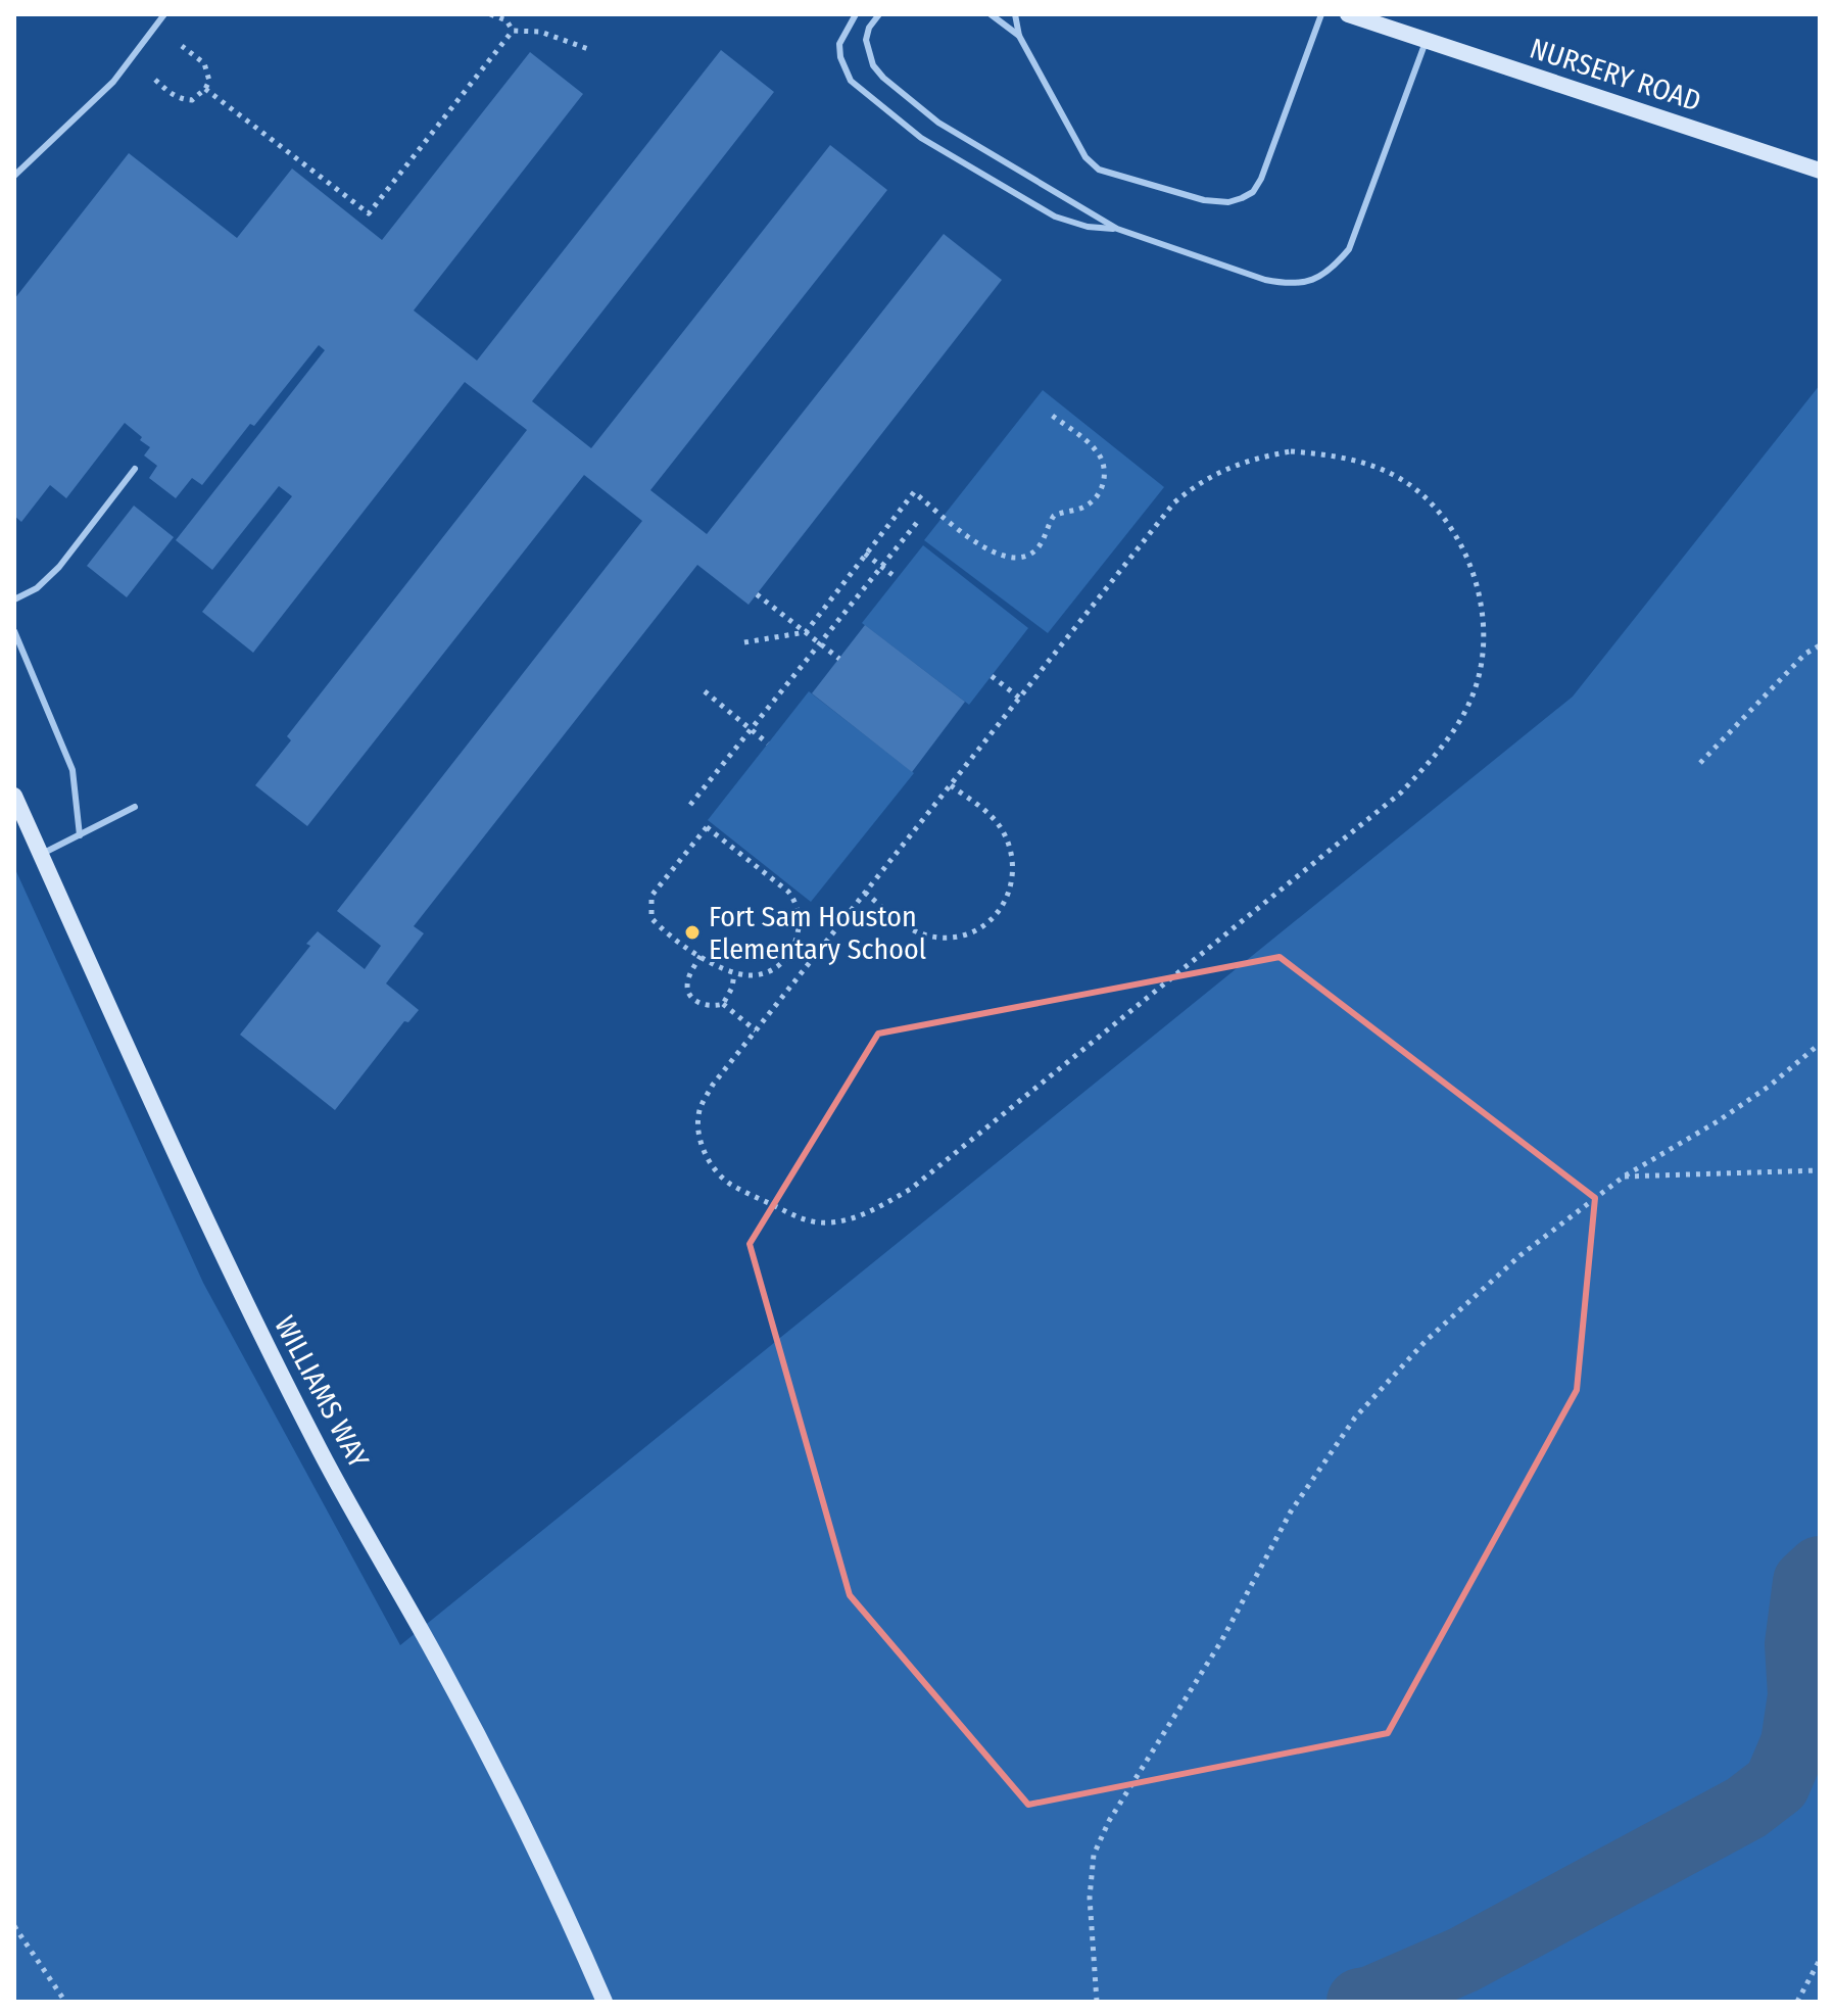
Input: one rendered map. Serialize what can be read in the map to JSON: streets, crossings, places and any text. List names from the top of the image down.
{
  "streets": {
    "street": ["NURSERY ROAD", "WILLIAMS WAY"]
  },
  "places": ["Fort Sam Houston Elementary School"]
}
